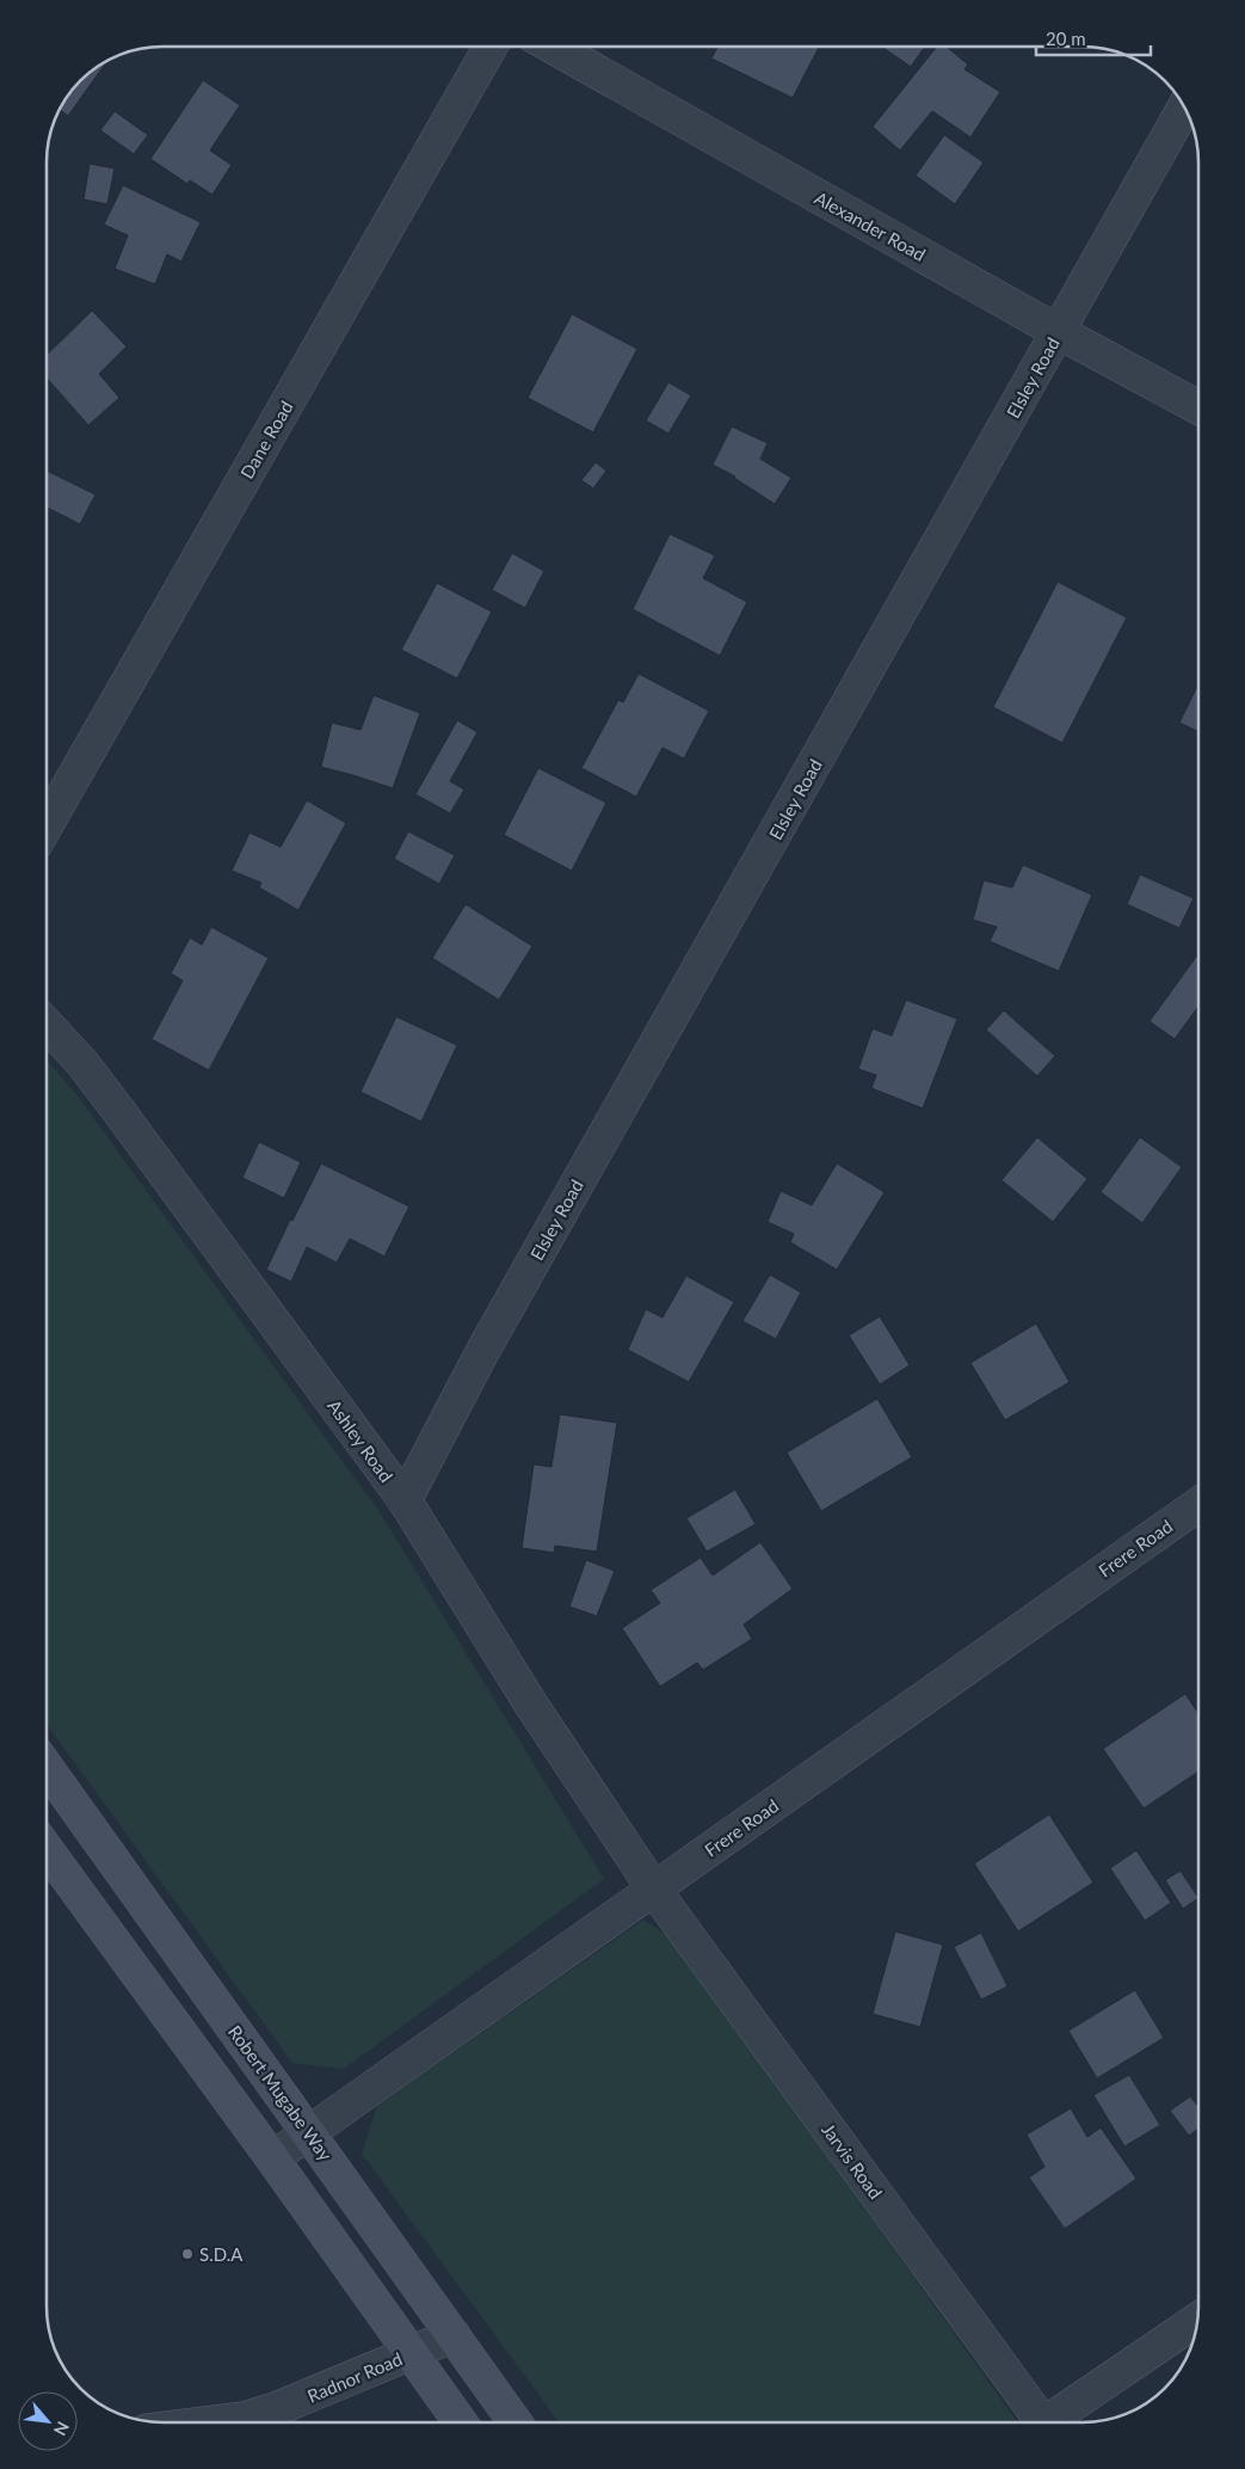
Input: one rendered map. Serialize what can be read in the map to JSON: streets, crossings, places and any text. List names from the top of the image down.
{
  "streets": {
    "main road": ["Robert Mugabe Way"],
    "street": [
      "Alexander Road",
      "Elsley Road",
      "Dane Road",
      "Ashley Road",
      "Frere Road",
      "Jarvis Road",
      "Radnor Road"
    ]
  },
  "crossings": [
    ["Alexander Road", "Elsley Road"],
    ["Elsley Road", "Ashley Road"],
    ["Ashley Road", "Frere Road"],
    ["Ashley Road", "Jarvis Road"],
    ["Frere Road", "Robert Mugabe Way"],
    ["Frere Road", "Jarvis Road"],
    ["Robert Mugabe Way", "Radnor Road"]
  ],
  "places": ["S.D.A"],
  "scale_bar": "20 m",
  "north": "bottom right"
}
